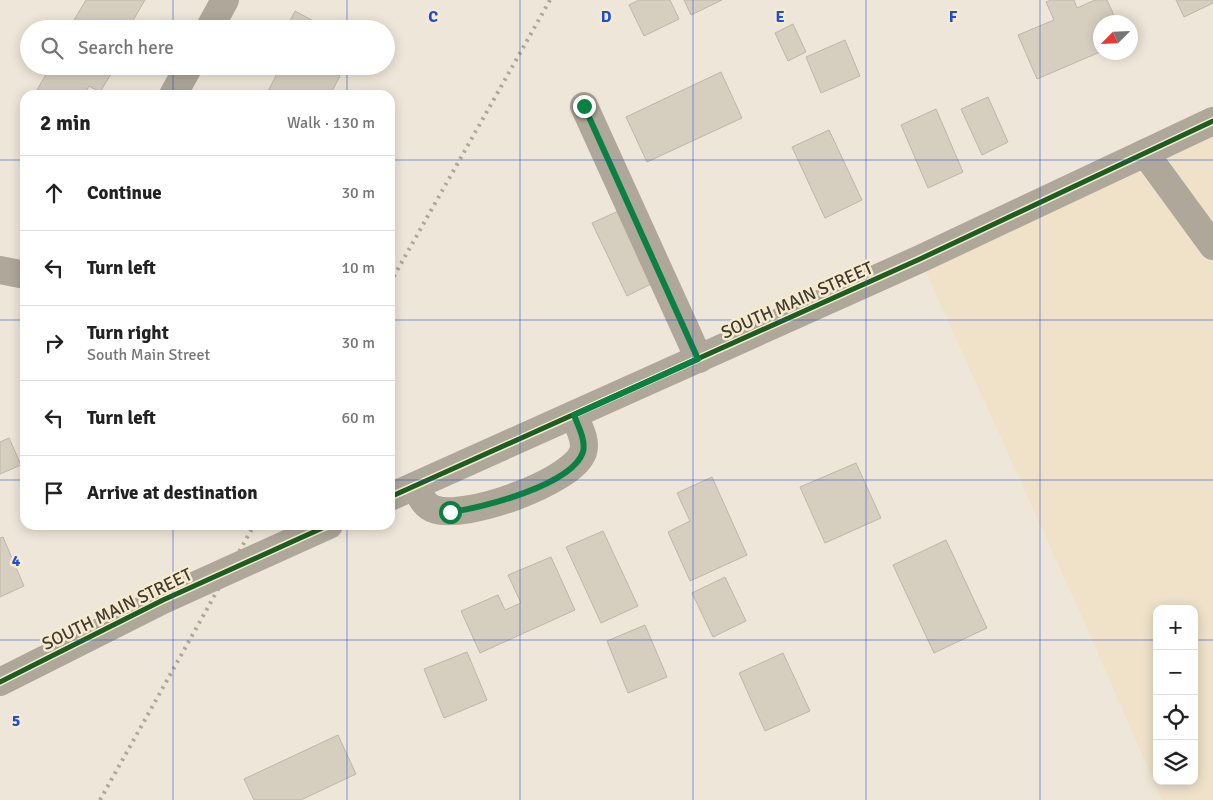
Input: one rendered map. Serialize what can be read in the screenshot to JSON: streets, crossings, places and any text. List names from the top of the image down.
{
  "streets": {
    "street": ["SOUTH MAIN STREET"]
  },
  "north": "bottom left",
  "page": {
    "search": "Search here",
    "heading": ["2 min", "Walk · 130 m"],
    "list": [
      ["Continue", "30 m"],
      ["Turn left", "10 m"],
      ["Turn right", "South Main Street", "30 m"],
      ["Turn left", "60 m"],
      "Arrive at destination"
    ],
    "map_buttons": ["+", "−"]
  },
  "grid": {
    "columns": [
      "C",
      "D",
      "E",
      "F"
    ],
    "rows": ["4", "5"]
  }
}
